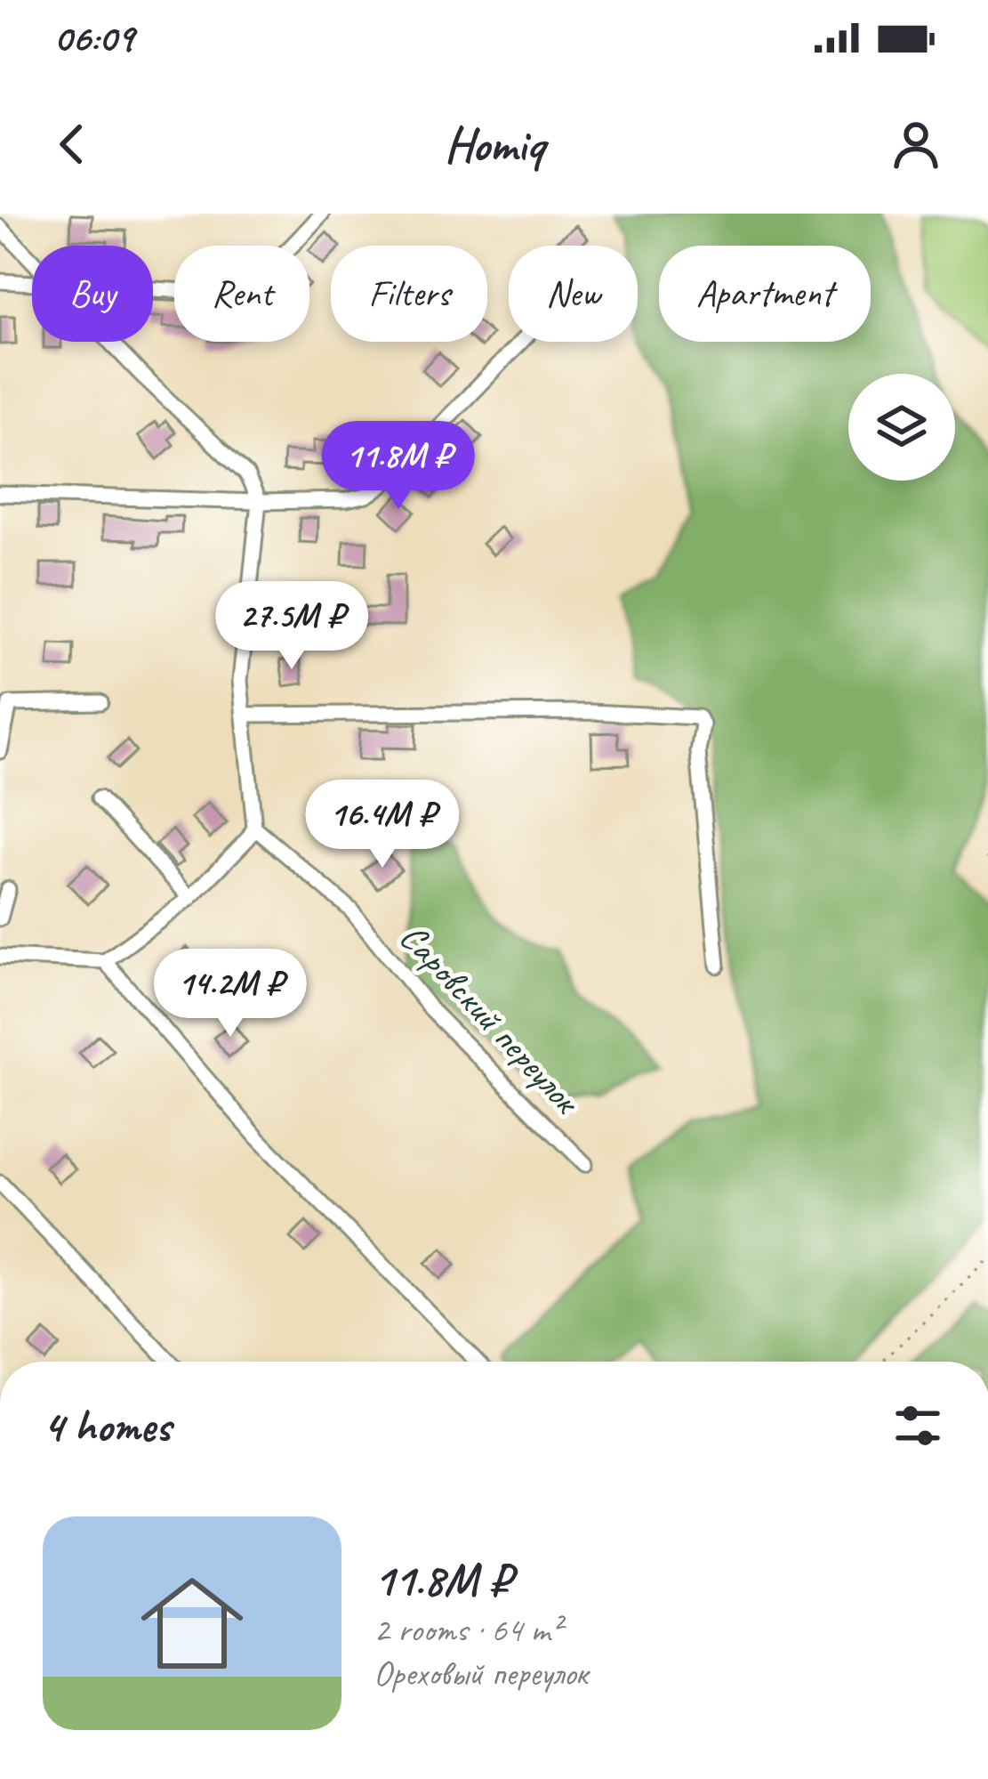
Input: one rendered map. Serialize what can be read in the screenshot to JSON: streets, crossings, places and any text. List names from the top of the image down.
{
  "streets": {
    "street": ["Саровский переулок"]
  },
  "page": {
    "status": "06:09",
    "header": "Homiq",
    "chip": [
      "Buy",
      "Rent",
      "Filters",
      "New",
      "Apartment"
    ],
    "price": [
      "11.8M ₽",
      "27.5M ₽",
      "16.4M ₽",
      "14.2M ₽"
    ],
    "heading": "4 homes",
    "list": [
      {
        "name": "11.8M ₽",
        "note": "2 rooms · 64 m² · Ореховый переулок"
      }
    ]
  }
}
